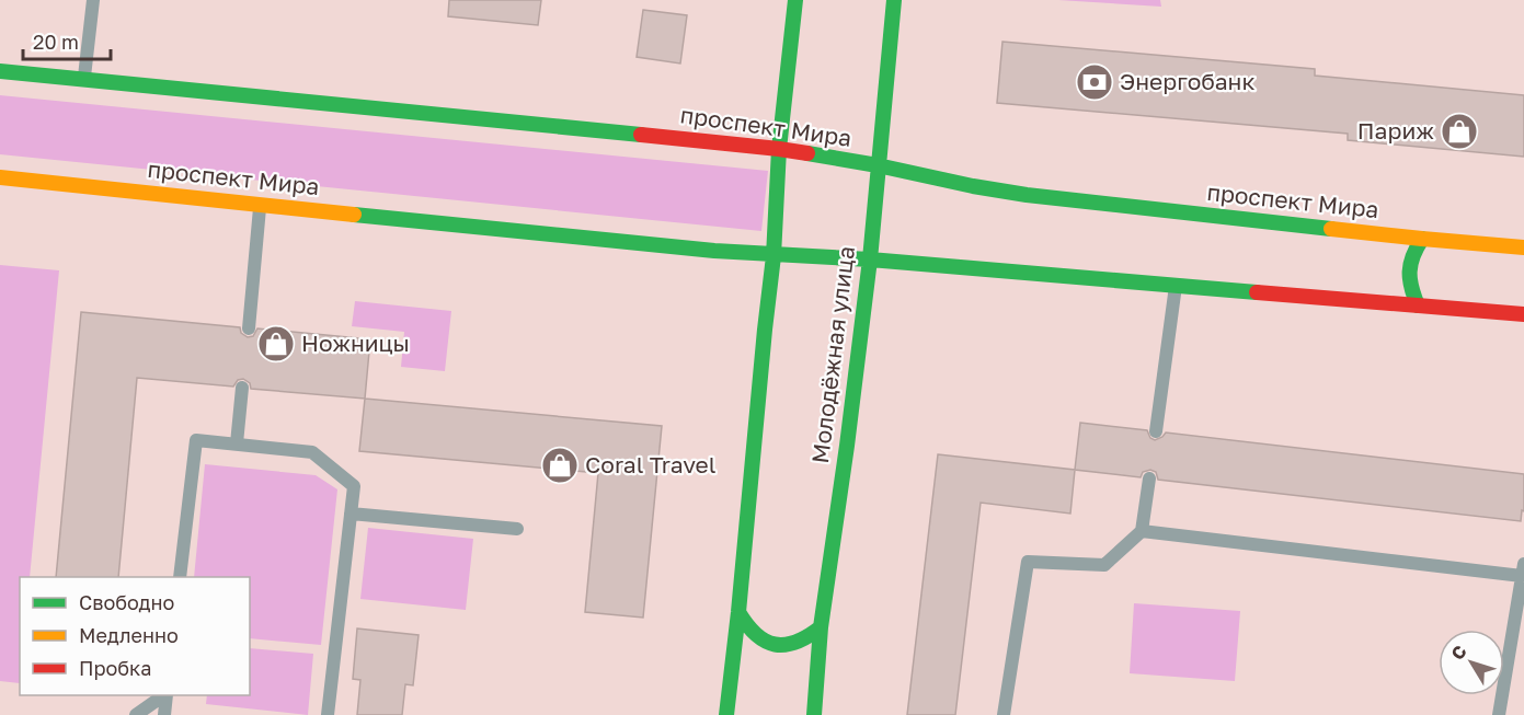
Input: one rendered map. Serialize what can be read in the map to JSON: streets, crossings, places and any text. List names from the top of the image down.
{
  "streets": {
    "main road": ["проспект Мира", "Молодёжная улица"]
  },
  "crossings": [
    ["проспект Мира", "Молодёжная улица"]
  ],
  "places": {
    "bank": ["Энергобанк"],
    "shop": ["Париж", "Ножницы", "Coral Travel"]
  },
  "legend": ["Свободно", "Медленно", "Пробка"],
  "scale_bar": "20 m",
  "north": "top left"
}
